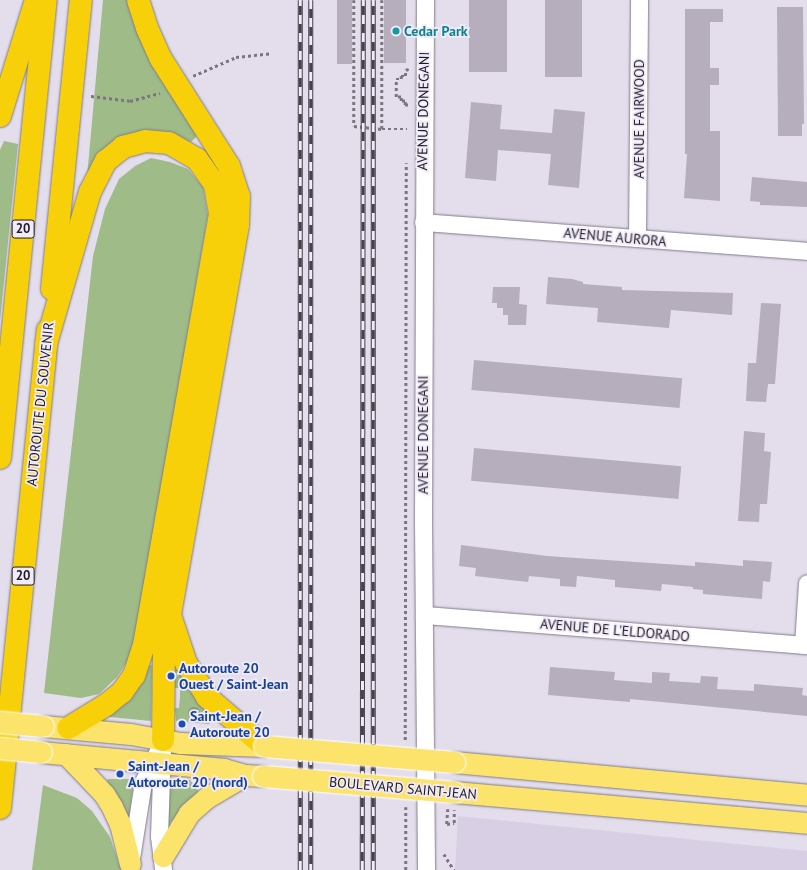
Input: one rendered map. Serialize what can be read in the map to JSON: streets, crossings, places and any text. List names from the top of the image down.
{
  "streets": {
    "highway": ["20", "AUTOROUTE DU SOUVENIR"],
    "main road": ["BOULEVARD SAINT-JEAN"],
    "street": [
      "AVENUE DONEGANI",
      "AVENUE FAIRWOOD",
      "AVENUE AURORA",
      "AVENUE DE L'ELDORADO"
    ]
  },
  "crossings": [
    ["AVENUE DONEGANI", "AVENUE AURORA"],
    ["AVENUE DONEGANI", "AVENUE DE L'ELDORADO"],
    ["AVENUE FAIRWOOD", "AVENUE AURORA"]
  ],
  "places": [
    "Cedar Park",
    "Autoroute 20 Ouest / Saint-Jean",
    "Saint-Jean / Autoroute 20",
    "Saint-Jean / Autoroute 20 (nord)"
  ]
}
